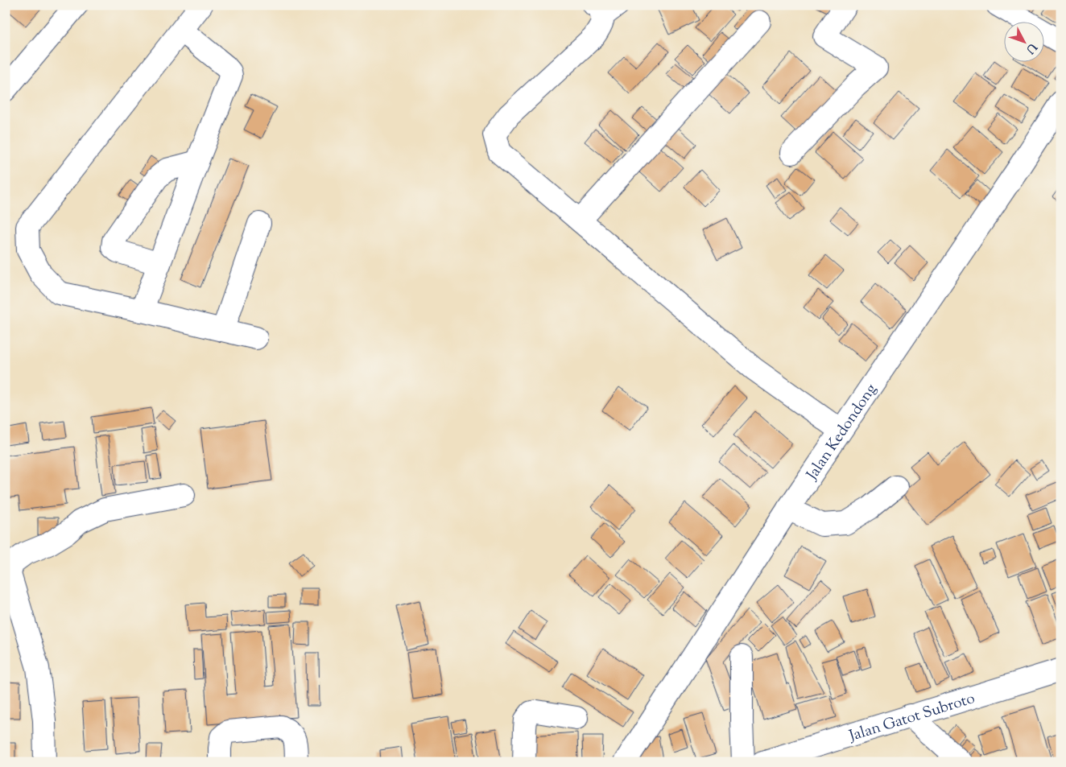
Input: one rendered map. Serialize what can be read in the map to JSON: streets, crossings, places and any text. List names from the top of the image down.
{
  "streets": {
    "street": ["Jalan Kedondong", "Jalan Gatot Subroto"]
  },
  "north": "bottom right"
}
